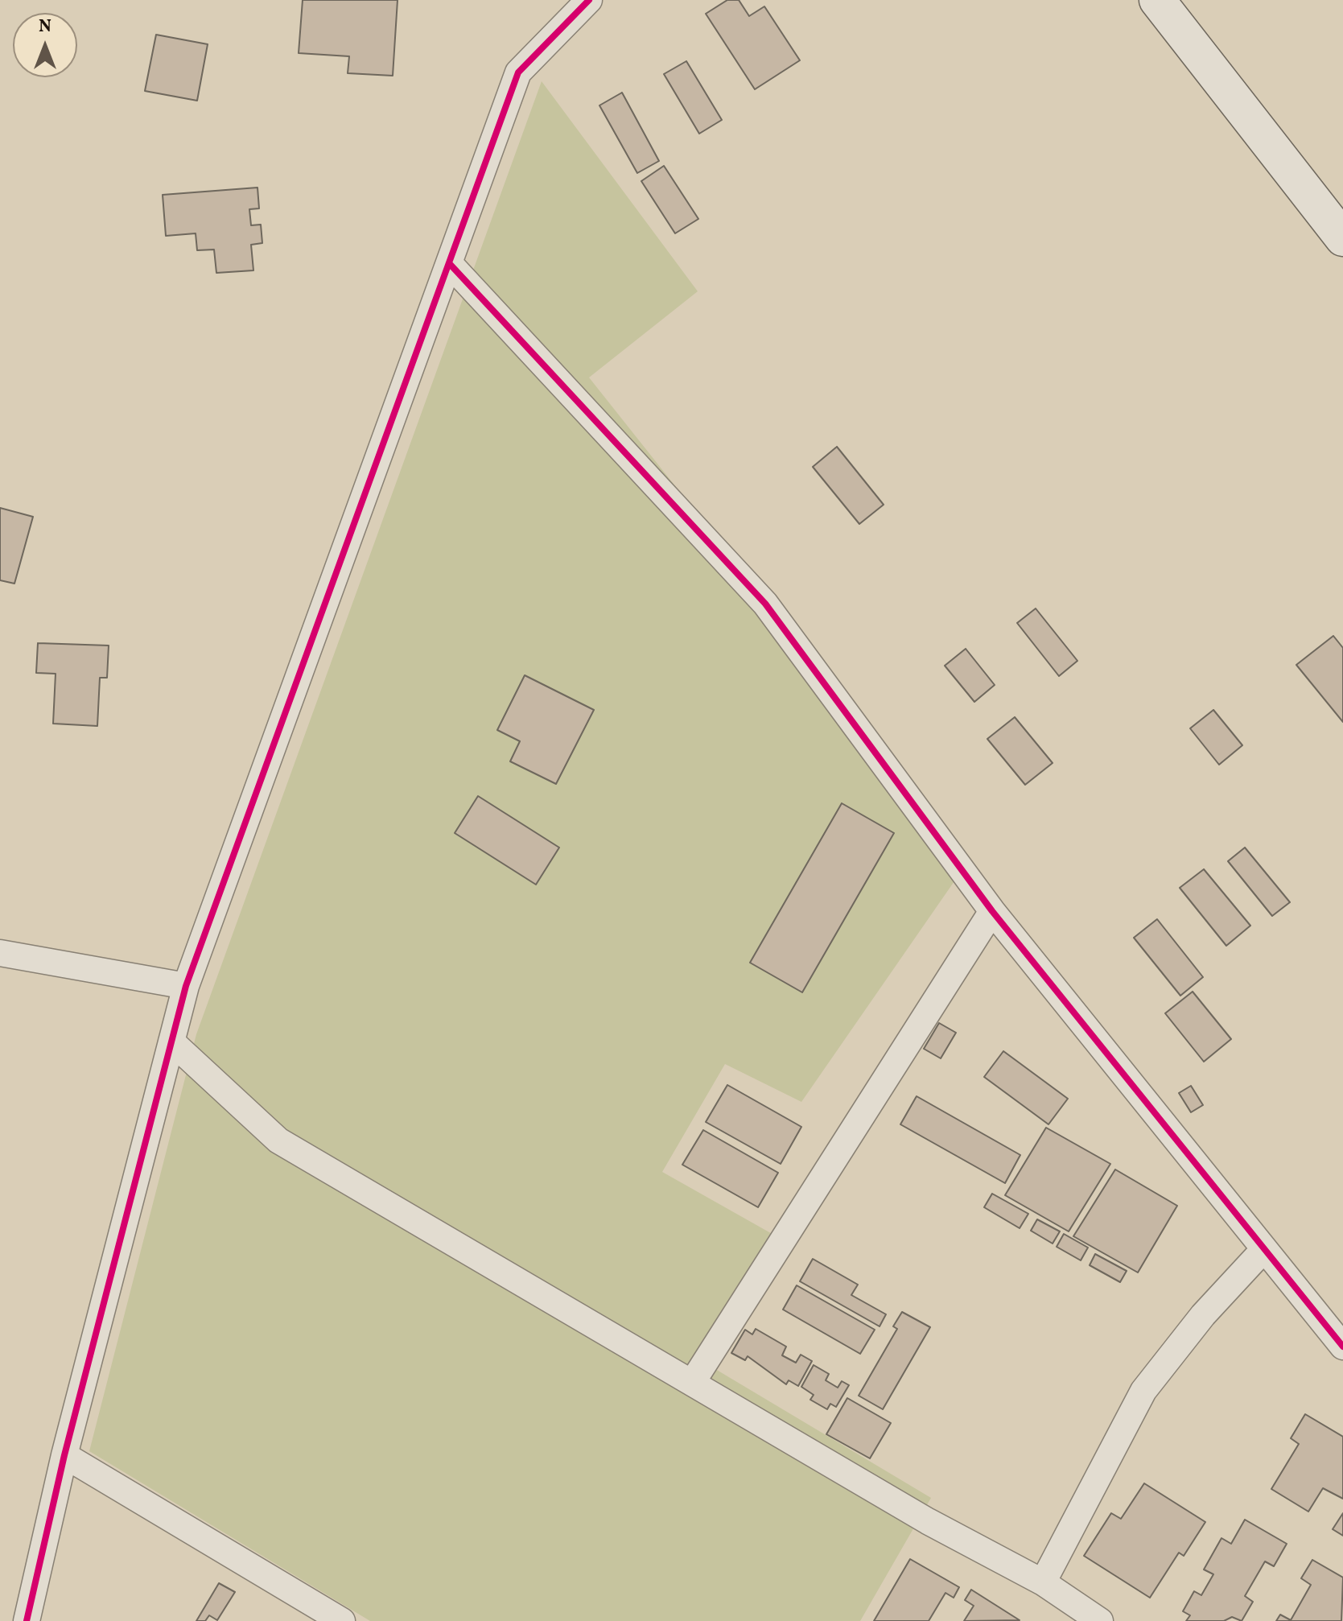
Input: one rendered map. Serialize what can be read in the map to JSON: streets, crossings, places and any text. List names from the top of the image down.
{
  "north": "top"
}
